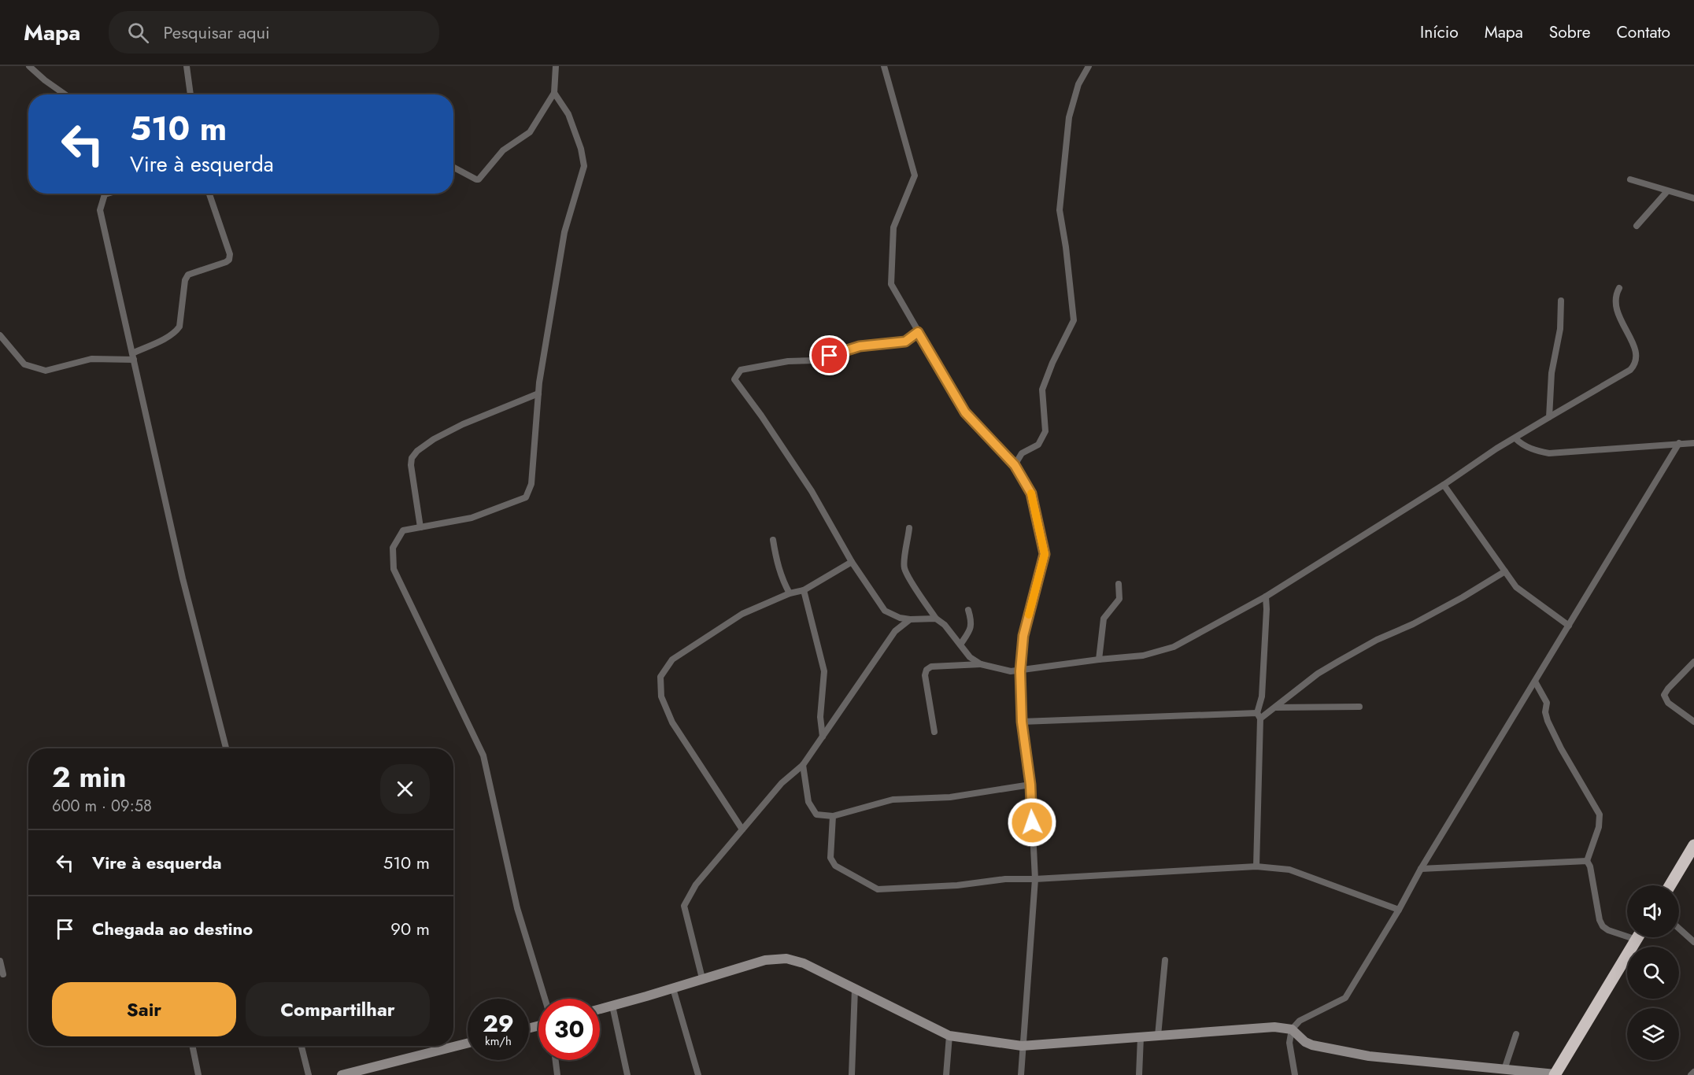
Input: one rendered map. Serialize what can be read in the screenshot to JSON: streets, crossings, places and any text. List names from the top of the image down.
{
  "page": {
    "header": "Mapa",
    "search": "Pesquisar aqui",
    "nav": [
      "Início",
      "Mapa",
      "Sobre",
      "Contato"
    ],
    "turn": ["510 m", "Vire à esquerda"],
    "heading": ["2 min", "600 m · 09:58"],
    "list": [
      {
        "name": "Vire à esquerda",
        "value": "510 m"
      },
      {
        "name": "Chegada ao destino",
        "value": "90 m"
      }
    ],
    "buttons": ["Sair", "Compartilhar"],
    "speed": "29 km/h",
    "limit": "30"
  }
}
